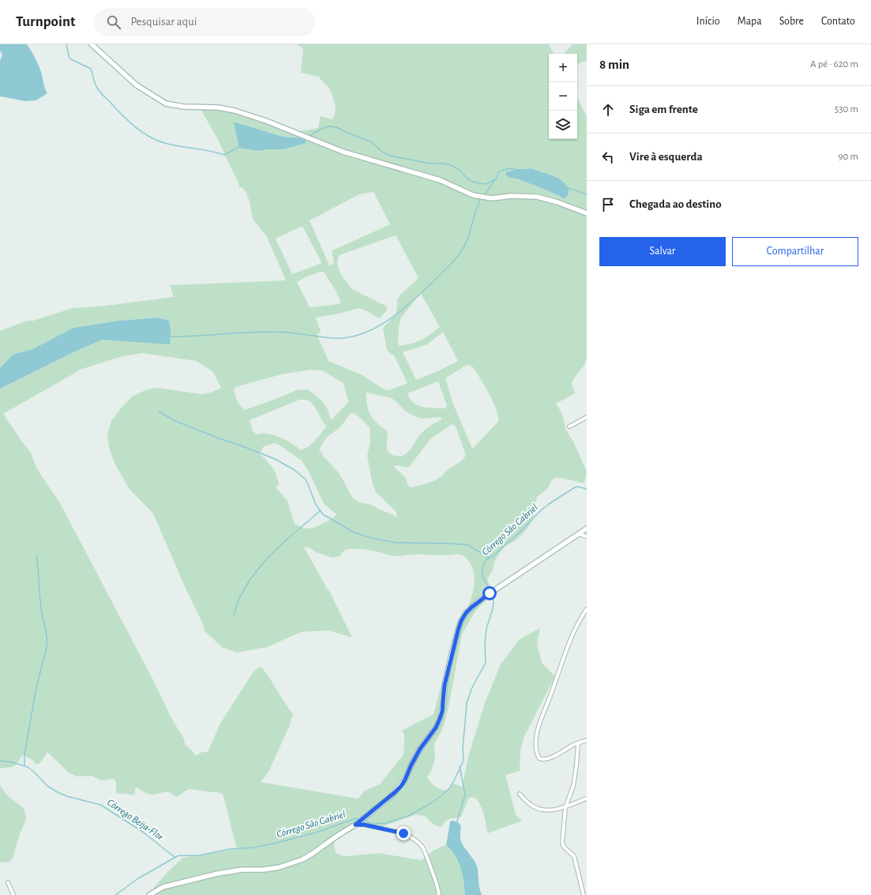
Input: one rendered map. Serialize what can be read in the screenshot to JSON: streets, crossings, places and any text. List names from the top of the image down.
{
  "water": ["Córrego São Gabriel", "Córrego Beija-Flor"],
  "page": {
    "header": "Turnpoint",
    "search": "Pesquisar aqui",
    "nav": [
      "Início",
      "Mapa",
      "Sobre",
      "Contato"
    ],
    "heading": ["8 min", "A pé · 620 m"],
    "map_buttons": ["+", "−"],
    "list": [
      ["Siga em frente", "530 m"],
      ["Vire à esquerda", "90 m"],
      "Chegada ao destino"
    ],
    "buttons": ["Salvar", "Compartilhar"]
  }
}
